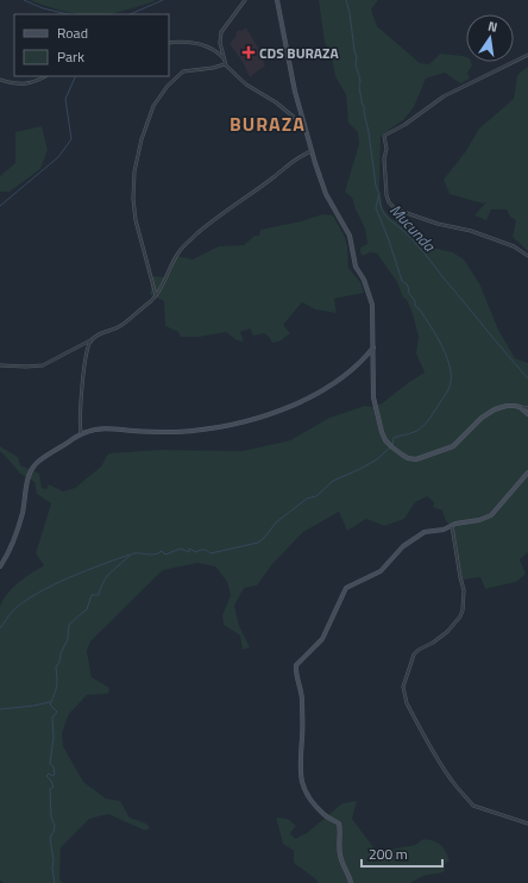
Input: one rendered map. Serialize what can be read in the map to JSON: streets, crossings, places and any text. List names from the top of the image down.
{
  "districts": ["BURAZA"],
  "water": ["Mucunda"],
  "places": {
    "health": ["CDS BURAZA"]
  },
  "legend": ["Road", "Park"],
  "scale_bar": "200 m",
  "north": "top"
}
